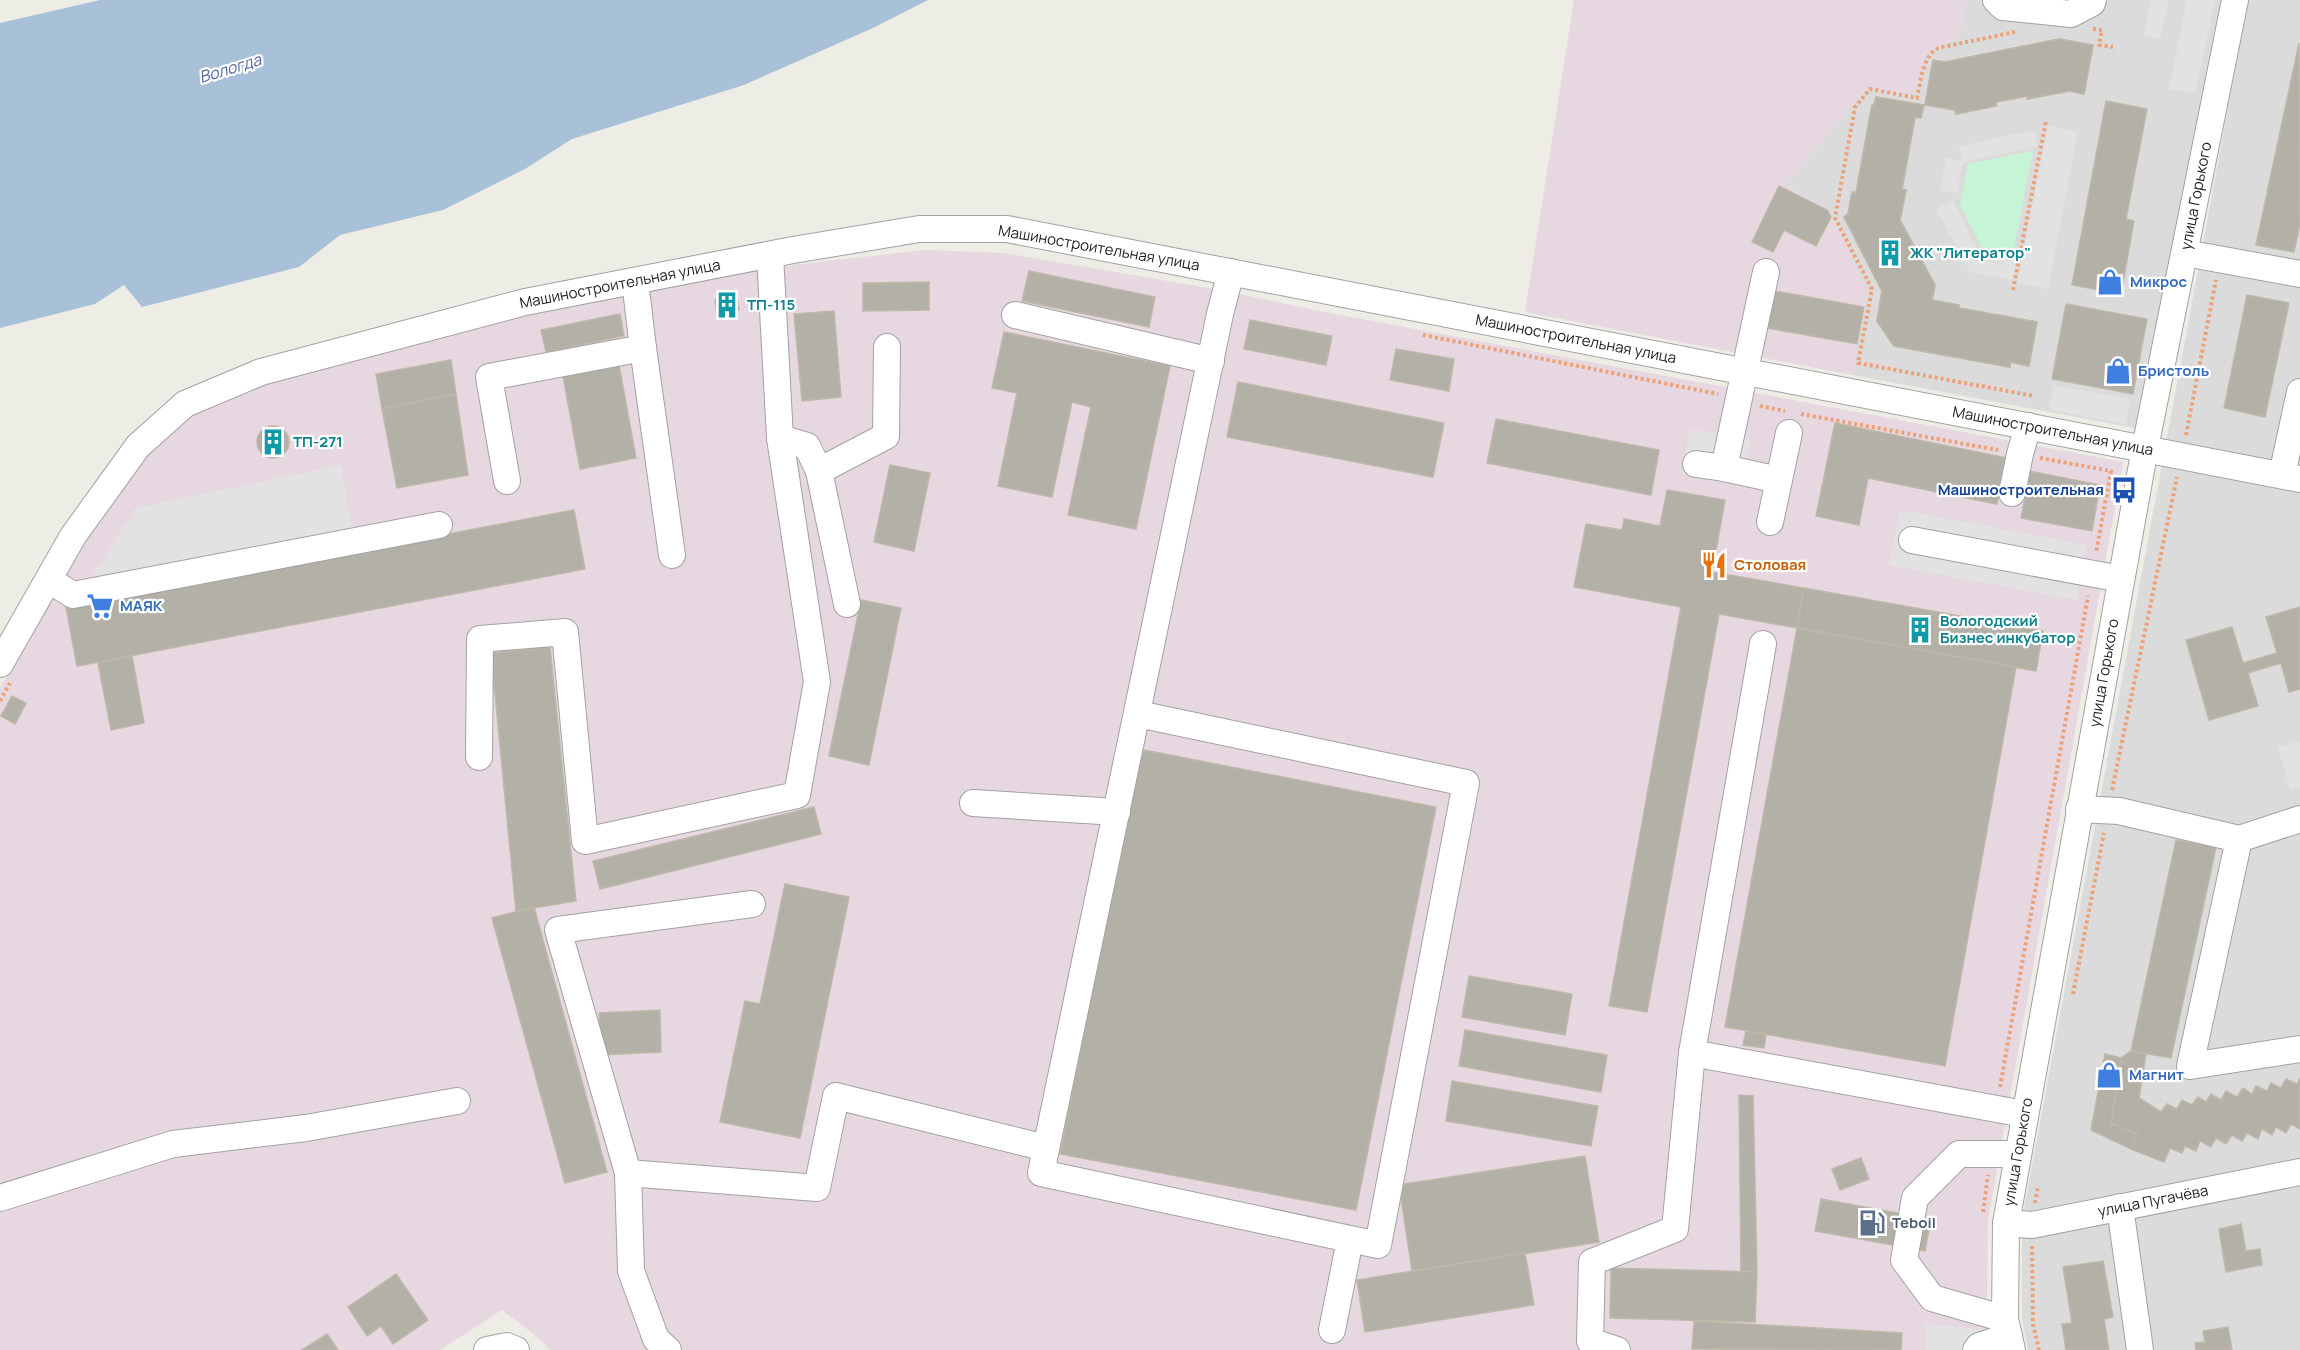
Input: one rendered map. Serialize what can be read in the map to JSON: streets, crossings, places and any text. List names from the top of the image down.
{
  "streets": {
    "street": ["улица Горького", "Машиностроительная улица", "улица Пугачёва"]
  },
  "crossings": [
    ["улица Горького", "Машиностроительная улица"],
    ["улица Горького", "улица Пугачёва"]
  ],
  "water": ["Вологда"],
  "places": {
    "building": [
      "ЖК \"Литератор\"",
      "ТП-115",
      "ТП-271",
      "Вологодский Бизнес инкубатор"
    ],
    "shop": ["Микрос", "Бристоль", "Магнит"],
    "bus stop": ["Машиностроительная"],
    "restaurant": ["Столовая"],
    "supermarket": ["МАЯК"],
    "fuel station": ["Teboil"]
  }
}
